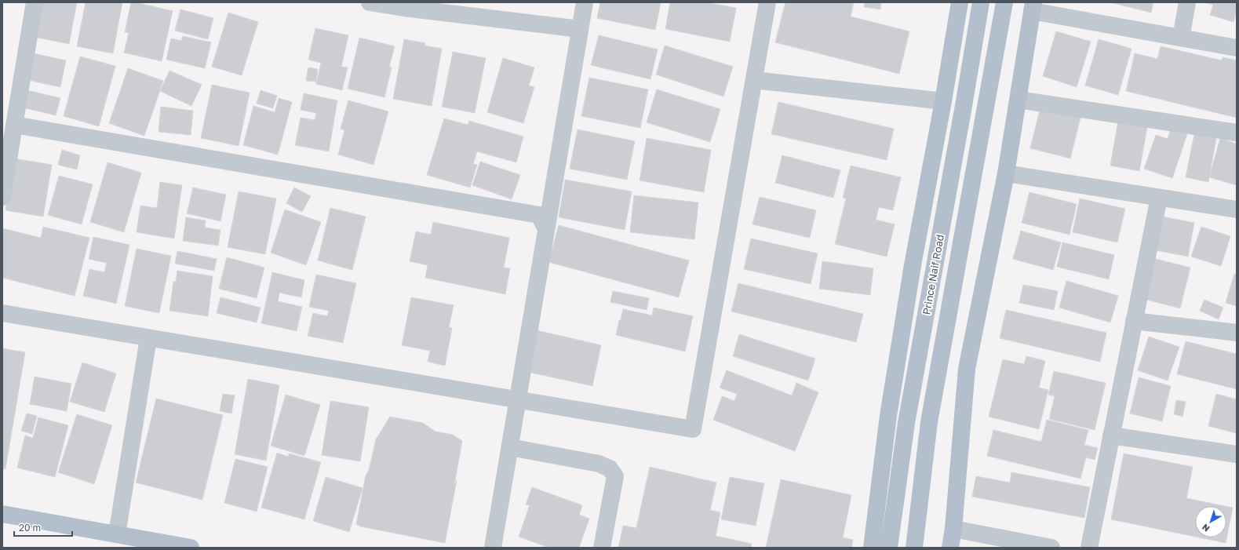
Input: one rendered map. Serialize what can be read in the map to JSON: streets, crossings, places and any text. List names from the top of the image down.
{
  "streets": {
    "main road": ["Prince Naif Road"]
  },
  "scale_bar": "20 m",
  "north": "bottom left"
}
